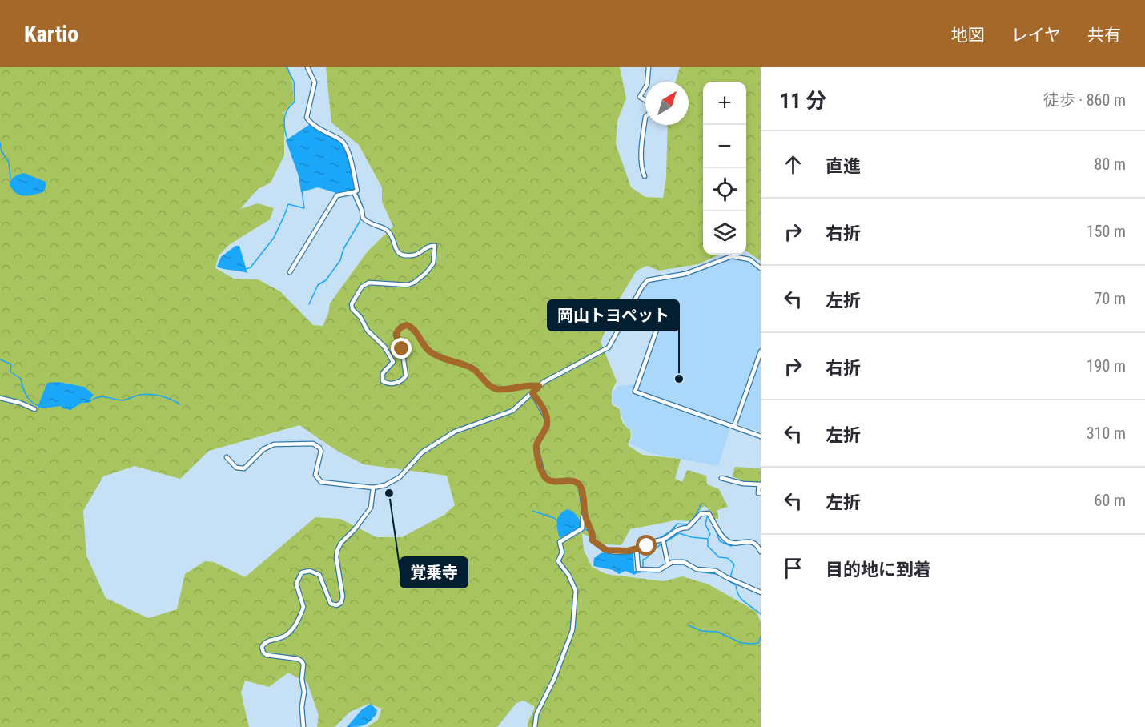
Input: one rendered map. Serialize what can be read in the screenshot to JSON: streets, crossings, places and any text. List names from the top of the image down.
{
  "places": ["岡山トヨペット", "覚乗寺"],
  "north": "top right",
  "page": {
    "header": "Kartio",
    "nav": ["地図", "レイヤ", "共有"],
    "heading": ["11 分", "徒歩 · 860 m"],
    "map_buttons": ["+", "−"],
    "list": [
      ["直進", "80 m"],
      ["右折", "150 m"],
      ["左折", "70 m"],
      ["右折", "190 m"],
      ["左折", "310 m"],
      ["左折", "60 m"],
      "目的地に到着"
    ]
  }
}
